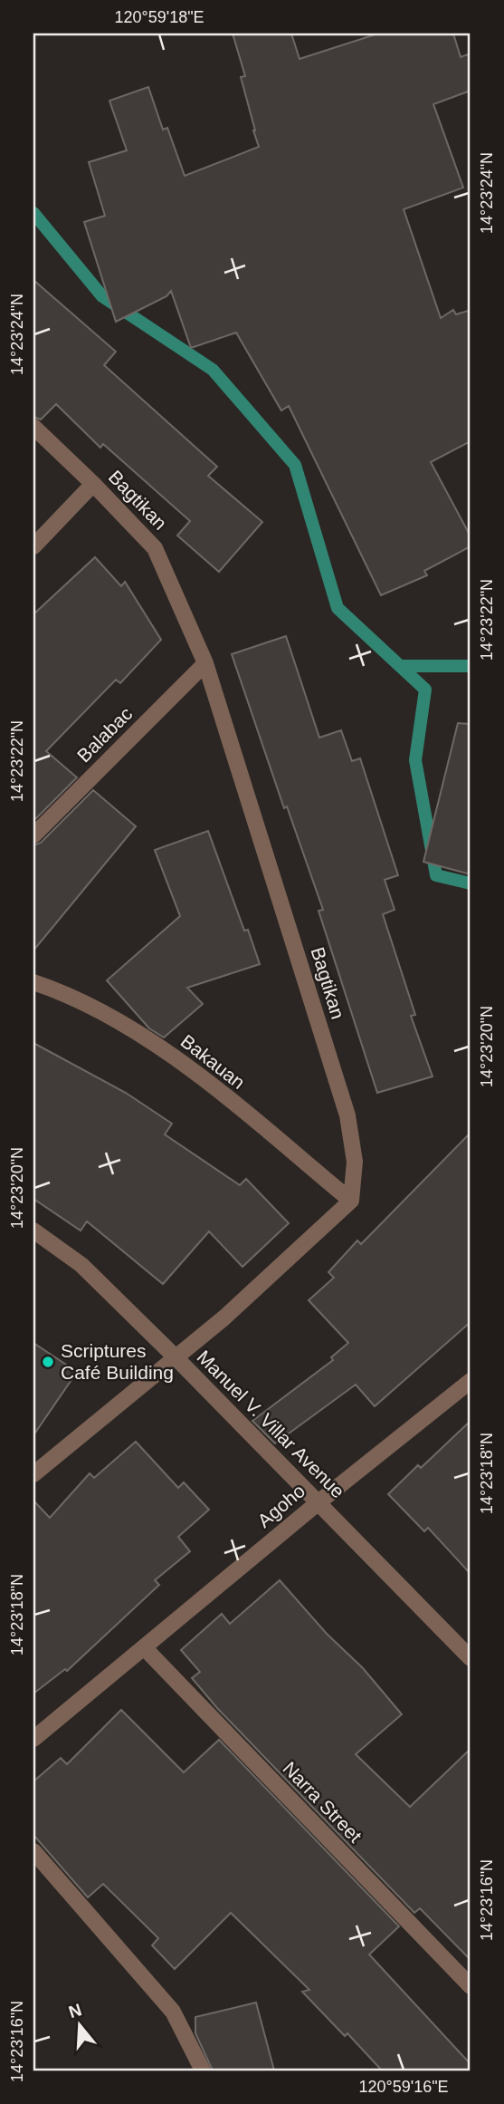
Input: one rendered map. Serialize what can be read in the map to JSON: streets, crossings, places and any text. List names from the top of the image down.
{
  "streets": {
    "street": [
      "Bagtikan",
      "Balabac",
      "Bakauan",
      "Manuel V. Villar Avenue",
      "Agoho",
      "Narra Street"
    ]
  },
  "crossings": [
    ["Bagtikan", "Balabac"],
    ["Bagtikan", "Bakauan"],
    ["Manuel V. Villar Avenue", "Agoho"],
    ["Agoho", "Narra Street"]
  ],
  "places": ["Scriptures Café Building"],
  "north": "top",
  "coordinates": [
    "120°59'18\"E",
    "14°23'24\"N",
    "14°23'22\"N",
    "14°23'20\"N",
    "14°23'18\"N",
    "14°23'16\"N",
    "120°59'16\"E"
  ]
}
